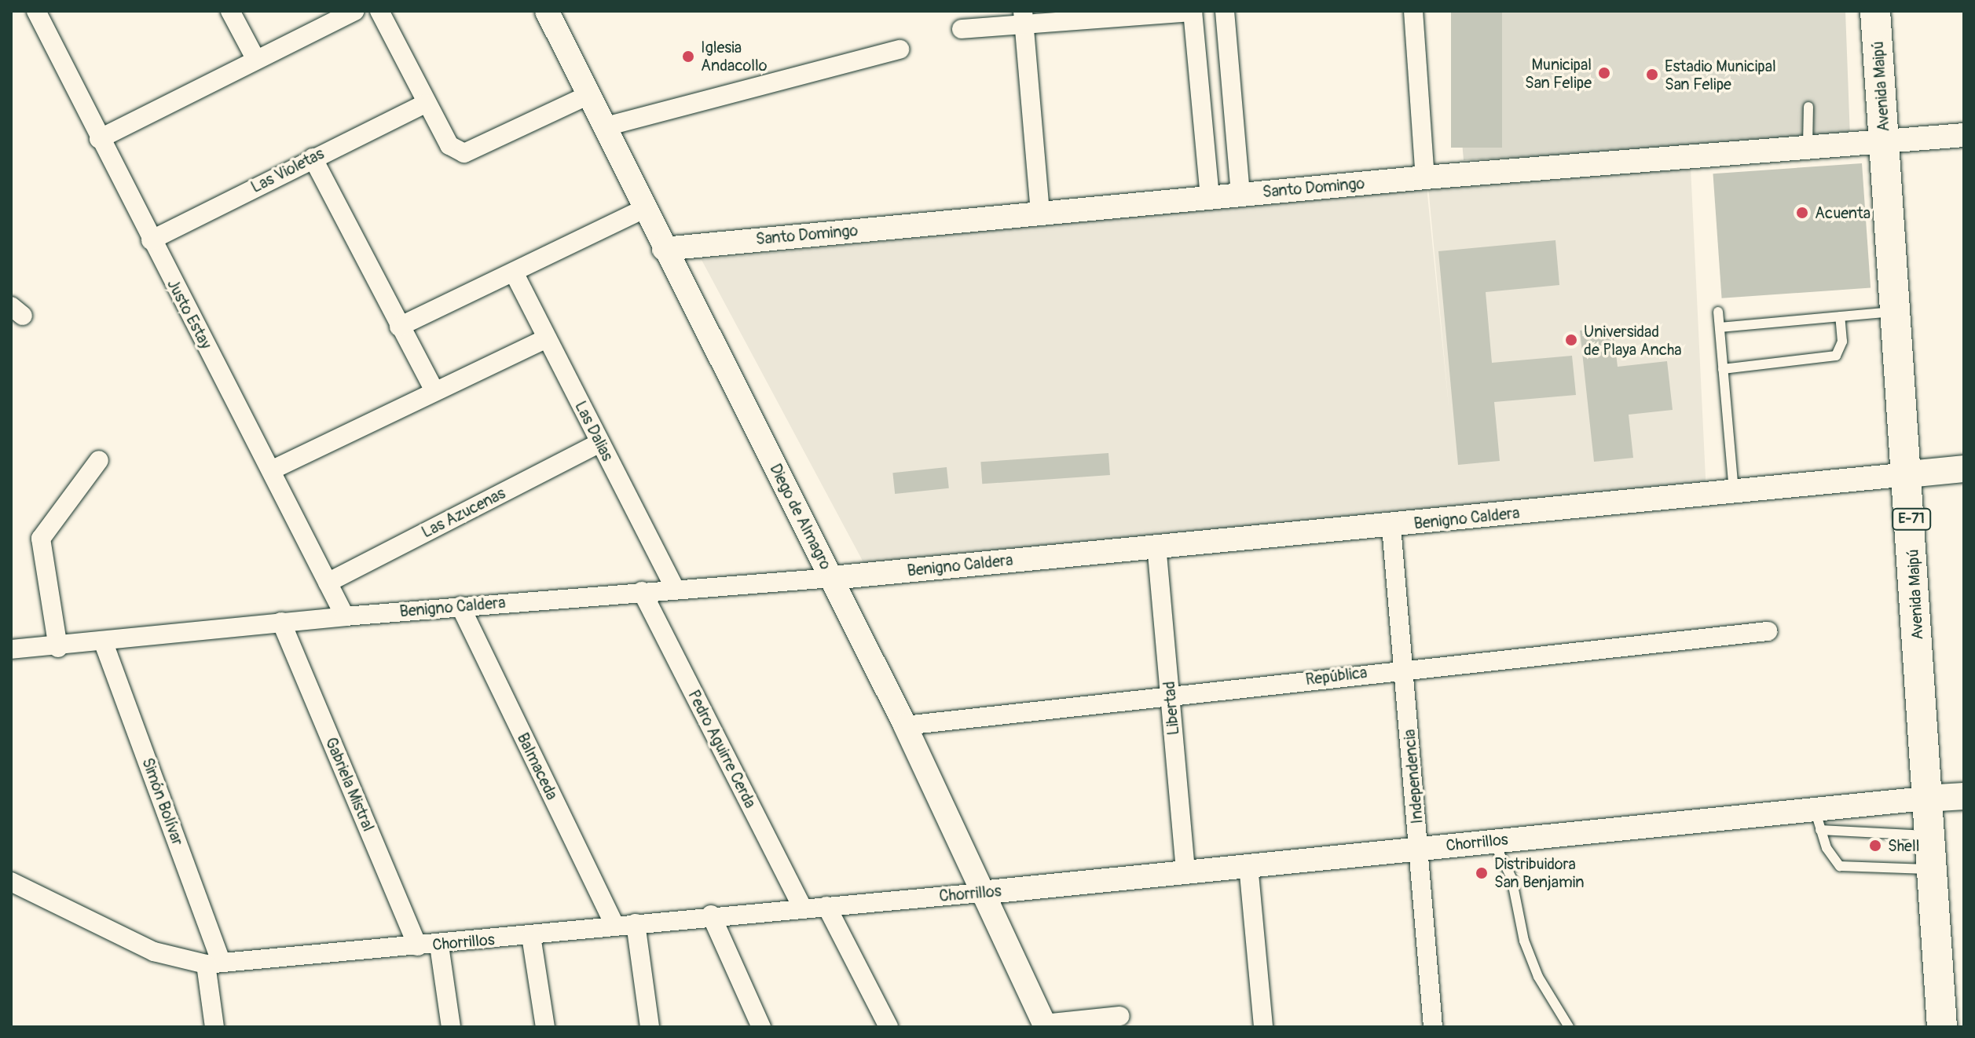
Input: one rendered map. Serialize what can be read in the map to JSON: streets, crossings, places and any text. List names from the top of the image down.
{
  "streets": {
    "main road": ["Avenida Maipú", "E-71"],
    "street": [
      "Las Violetas",
      "Santo Domingo",
      "Justo Estay",
      "Las Dalias",
      "Las Azucenas",
      "Diego de Almagro",
      "Benigno Caldera",
      "República",
      "Libertad",
      "Pedro Aguirre Cerda",
      "Balmaceda",
      "Independencia",
      "Gabriela Mistral",
      "Simón Bolívar",
      "Chorrillos"
    ]
  },
  "crossings": [
    ["Avenida Maipú", "Santo Domingo"],
    ["Avenida Maipú", "Benigno Caldera"],
    ["Avenida Maipú", "Chorrillos"],
    ["Las Violetas", "Justo Estay"],
    ["Santo Domingo", "Diego de Almagro"],
    ["Justo Estay", "Las Azucenas"],
    ["Justo Estay", "Benigno Caldera"],
    ["Las Dalias", "Las Azucenas"],
    ["Las Dalias", "Benigno Caldera"],
    ["Diego de Almagro", "Benigno Caldera"],
    ["Diego de Almagro", "República"],
    ["Diego de Almagro", "Chorrillos"],
    ["Benigno Caldera", "Libertad"],
    ["Benigno Caldera", "Pedro Aguirre Cerda"],
    ["Benigno Caldera", "Balmaceda"],
    ["Benigno Caldera", "Independencia"],
    ["Benigno Caldera", "Gabriela Mistral"],
    ["Benigno Caldera", "Simón Bolívar"],
    ["República", "Libertad"],
    ["República", "Independencia"],
    ["Libertad", "Chorrillos"],
    ["Pedro Aguirre Cerda", "Chorrillos"],
    ["Balmaceda", "Chorrillos"],
    ["Independencia", "Chorrillos"],
    ["Gabriela Mistral", "Chorrillos"],
    ["Simón Bolívar", "Chorrillos"]
  ],
  "places": [
    "Iglesia Andacollo",
    "Municipal San Felipe",
    "Estadio Municipal San Felipe",
    "Acuenta",
    "Universidad de Playa Ancha",
    "Shell",
    "Distribuidora San Benjamin"
  ]
}
